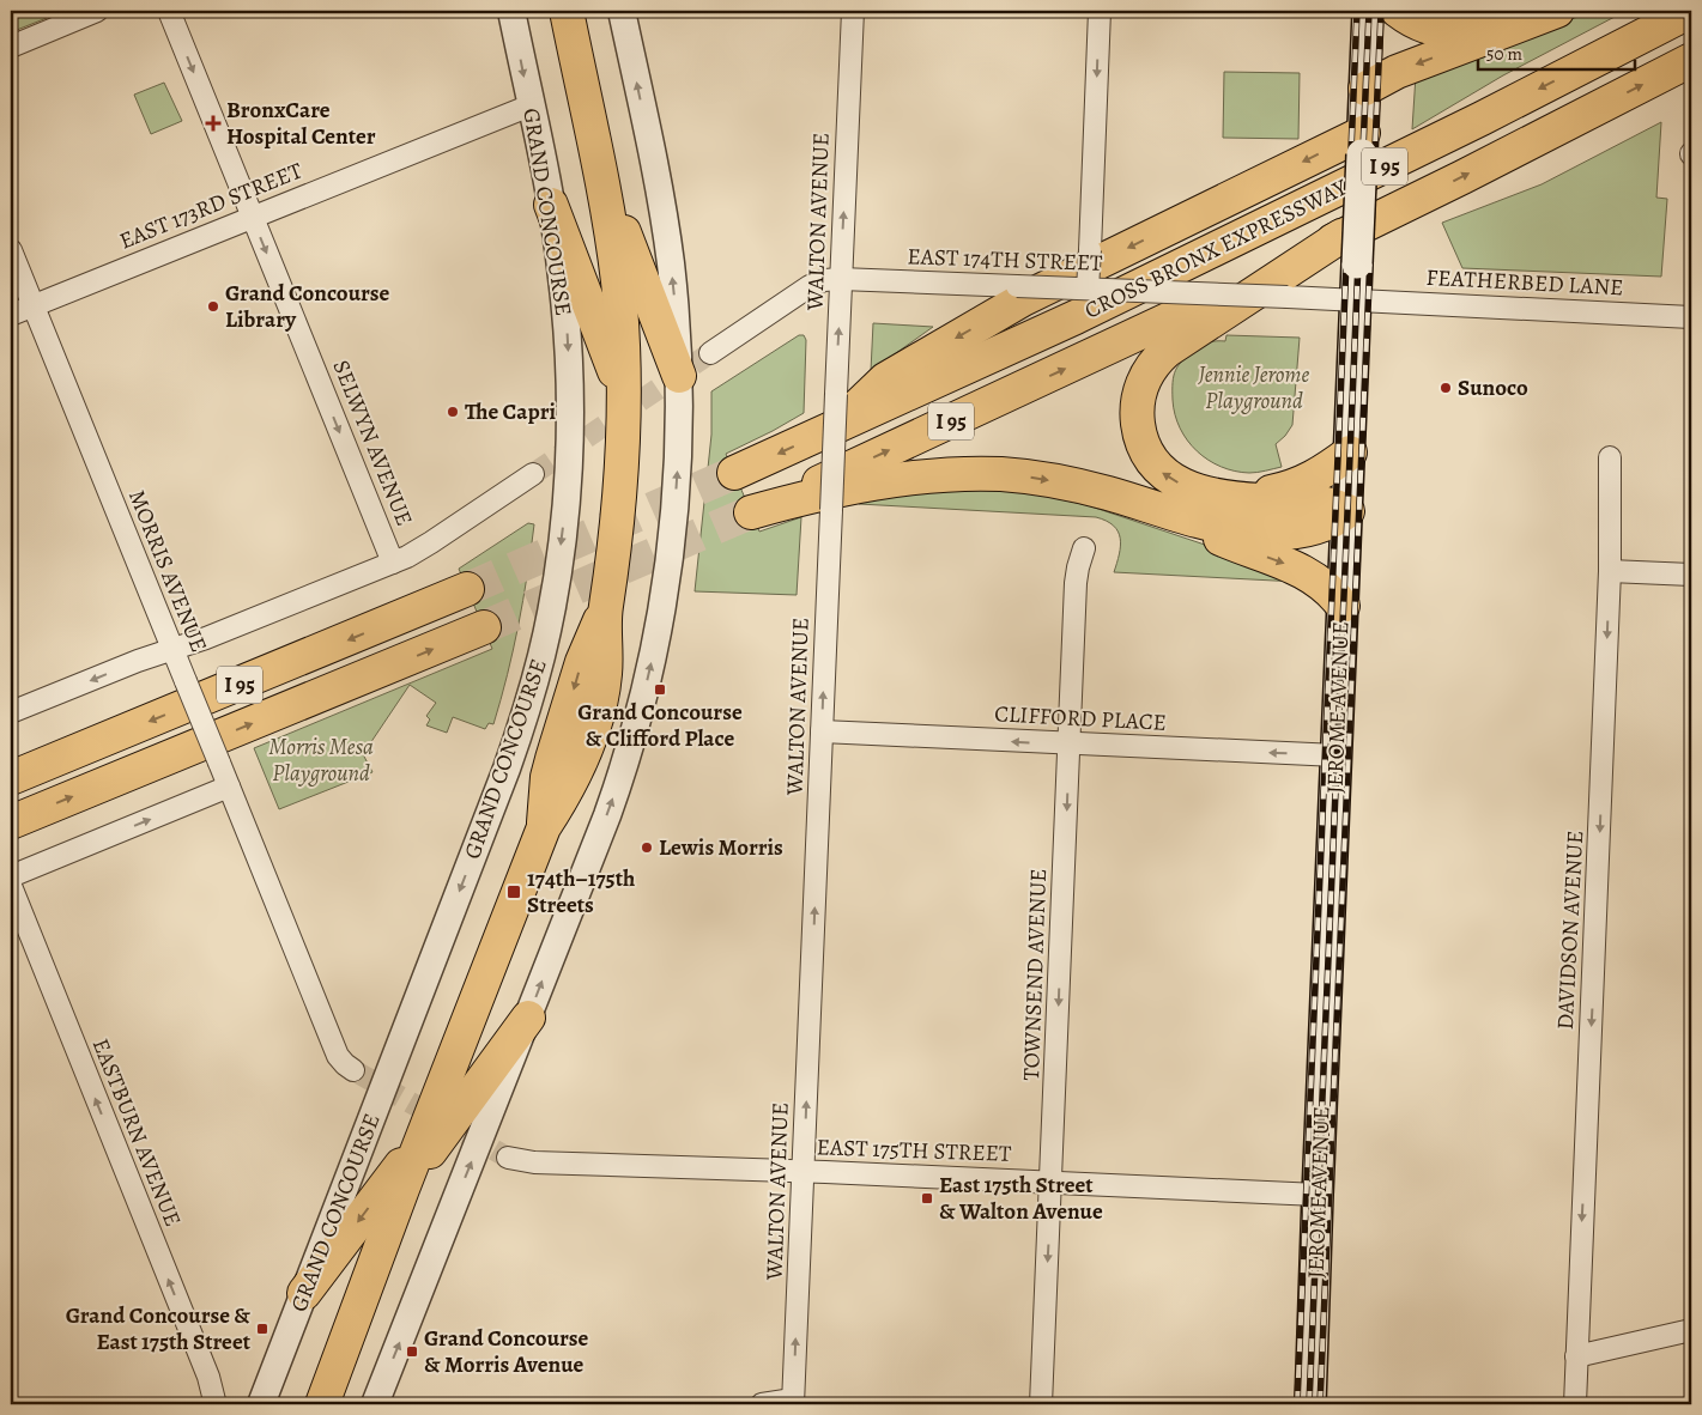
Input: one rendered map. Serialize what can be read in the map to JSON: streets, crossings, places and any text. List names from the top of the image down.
{
  "streets": {
    "main road": ["I 95", "CROSS BRONX EXPRESSWAY", "JEROME AVENUE"],
    "street": [
      "EAST 173RD STREET",
      "GRAND CONCOURSE",
      "WALTON AVENUE",
      "EAST 174TH STREET",
      "FEATHERBED LANE",
      "SELWYN AVENUE",
      "MORRIS AVENUE",
      "CLIFFORD PLACE",
      "DAVIDSON AVENUE",
      "TOWNSEND AVENUE",
      "EASTBURN AVENUE",
      "EAST 175TH STREET"
    ]
  },
  "crossings": [
    ["EAST 173RD STREET", "GRAND CONCOURSE"],
    ["EAST 173RD STREET", "SELWYN AVENUE"],
    ["EAST 173RD STREET", "MORRIS AVENUE"],
    ["WALTON AVENUE", "EAST 174TH STREET"],
    ["WALTON AVENUE", "CLIFFORD PLACE"],
    ["WALTON AVENUE", "EAST 175TH STREET"],
    ["CROSS BRONX EXPRESSWAY", "JEROME AVENUE"],
    ["EAST 174TH STREET", "FEATHERBED LANE"],
    ["EAST 174TH STREET", "JEROME AVENUE"],
    ["FEATHERBED LANE", "JEROME AVENUE"],
    ["JEROME AVENUE", "CLIFFORD PLACE"],
    ["JEROME AVENUE", "EAST 175TH STREET"],
    ["CLIFFORD PLACE", "TOWNSEND AVENUE"],
    ["TOWNSEND AVENUE", "EAST 175TH STREET"]
  ],
  "one_way": [
    "SELWYN AVENUE",
    "CLIFFORD PLACE",
    "DAVIDSON AVENUE",
    "TOWNSEND AVENUE",
    "EASTBURN AVENUE"
  ],
  "parks": ["Jennie Jerome Playground", "Morris Mesa Playground"],
  "places": {
    "health": ["BronxCare Hospital Center"],
    "other": [
      "Grand Concourse Library",
      "Sunoco",
      "The Capri",
      "Lewis Morris"
    ],
    "transit": [
      "Grand Concourse & Clifford Place",
      "174th–175th Streets",
      "East 175th Street & Walton Avenue",
      "Grand Concourse & East 175th Street",
      "Grand Concourse & Morris Avenue"
    ]
  },
  "scale_bar": "50 m"
}
